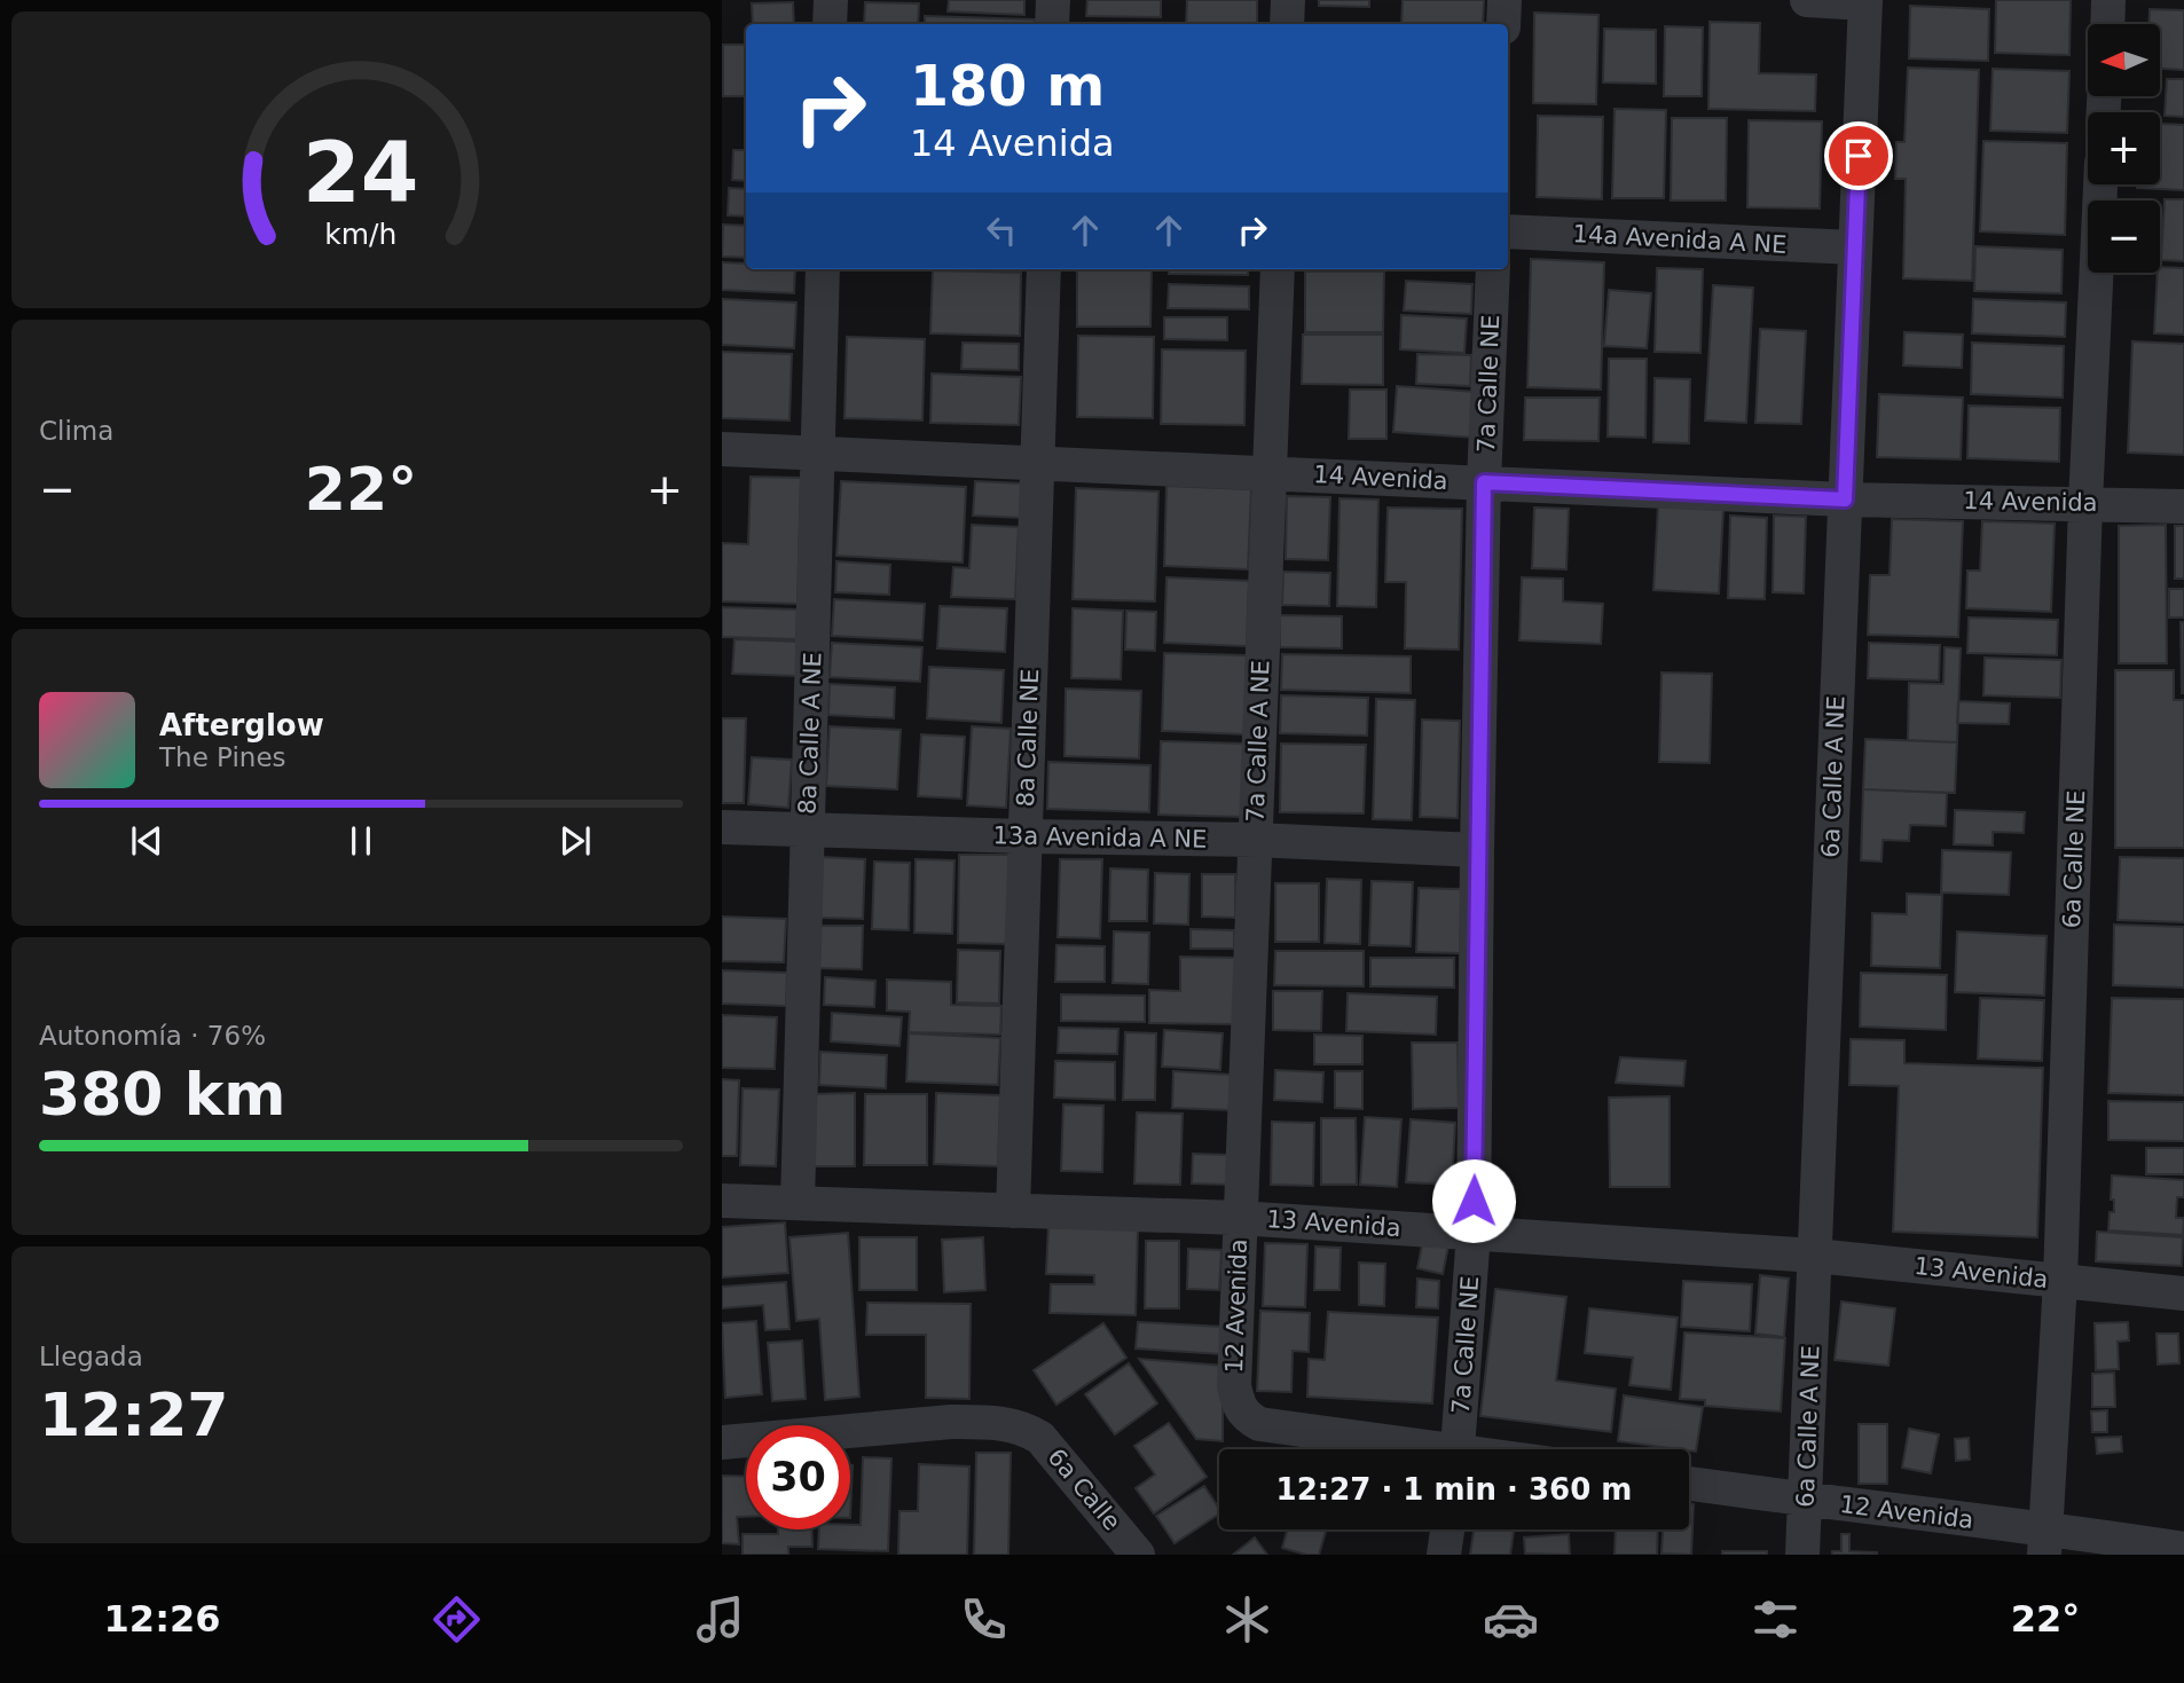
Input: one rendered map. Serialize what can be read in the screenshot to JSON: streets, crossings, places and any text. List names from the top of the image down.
{
  "streets": {
    "street": [
      "14a Avenida A NE",
      "7a Calle NE",
      "14 Avenida",
      "8a Calle A NE",
      "8a Calle NE",
      "7a Calle A NE",
      "6a Calle A NE",
      "13a Avenida A NE",
      "6a Calle NE",
      "13 Avenida",
      "12 Avenida",
      "6a Calle"
    ]
  },
  "crossings": [
    ["14a Avenida A NE", "6a Calle A NE"],
    ["7a Calle NE", "14 Avenida"],
    ["7a Calle NE", "13a Avenida A NE"],
    ["7a Calle NE", "13 Avenida"],
    ["14 Avenida", "8a Calle A NE"],
    ["14 Avenida", "8a Calle NE"],
    ["14 Avenida", "7a Calle A NE"],
    ["14 Avenida", "6a Calle A NE"],
    ["14 Avenida", "6a Calle NE"],
    ["8a Calle A NE", "13a Avenida A NE"],
    ["8a Calle A NE", "13 Avenida"],
    ["8a Calle NE", "13a Avenida A NE"],
    ["8a Calle NE", "13 Avenida"],
    ["7a Calle A NE", "13a Avenida A NE"],
    ["7a Calle A NE", "13 Avenida"],
    ["7a Calle A NE", "12 Avenida"],
    ["6a Calle A NE", "13 Avenida"],
    ["6a Calle A NE", "12 Avenida"],
    ["6a Calle NE", "13 Avenida"],
    ["6a Calle NE", "12 Avenida"],
    ["13 Avenida", "12 Avenida"]
  ],
  "north": "left",
  "page": {
    "map_buttons": ["+", "−"],
    "turn": ["180 m", "14 Avenida"],
    "tile": [
      "Clima",
      ["Autonomía · 76%", "380 km"],
      ["Llegada", "12:27"]
    ],
    "heat": ["−", "22°", "+"],
    "song": ["Afterglow", "The Pines"],
    "limit": "30",
    "trip": "12:27 · 1 min · 360 m",
    "tabs": ["12:26", "22°"],
    "gauge": ["24", "km/h"]
  }
}
